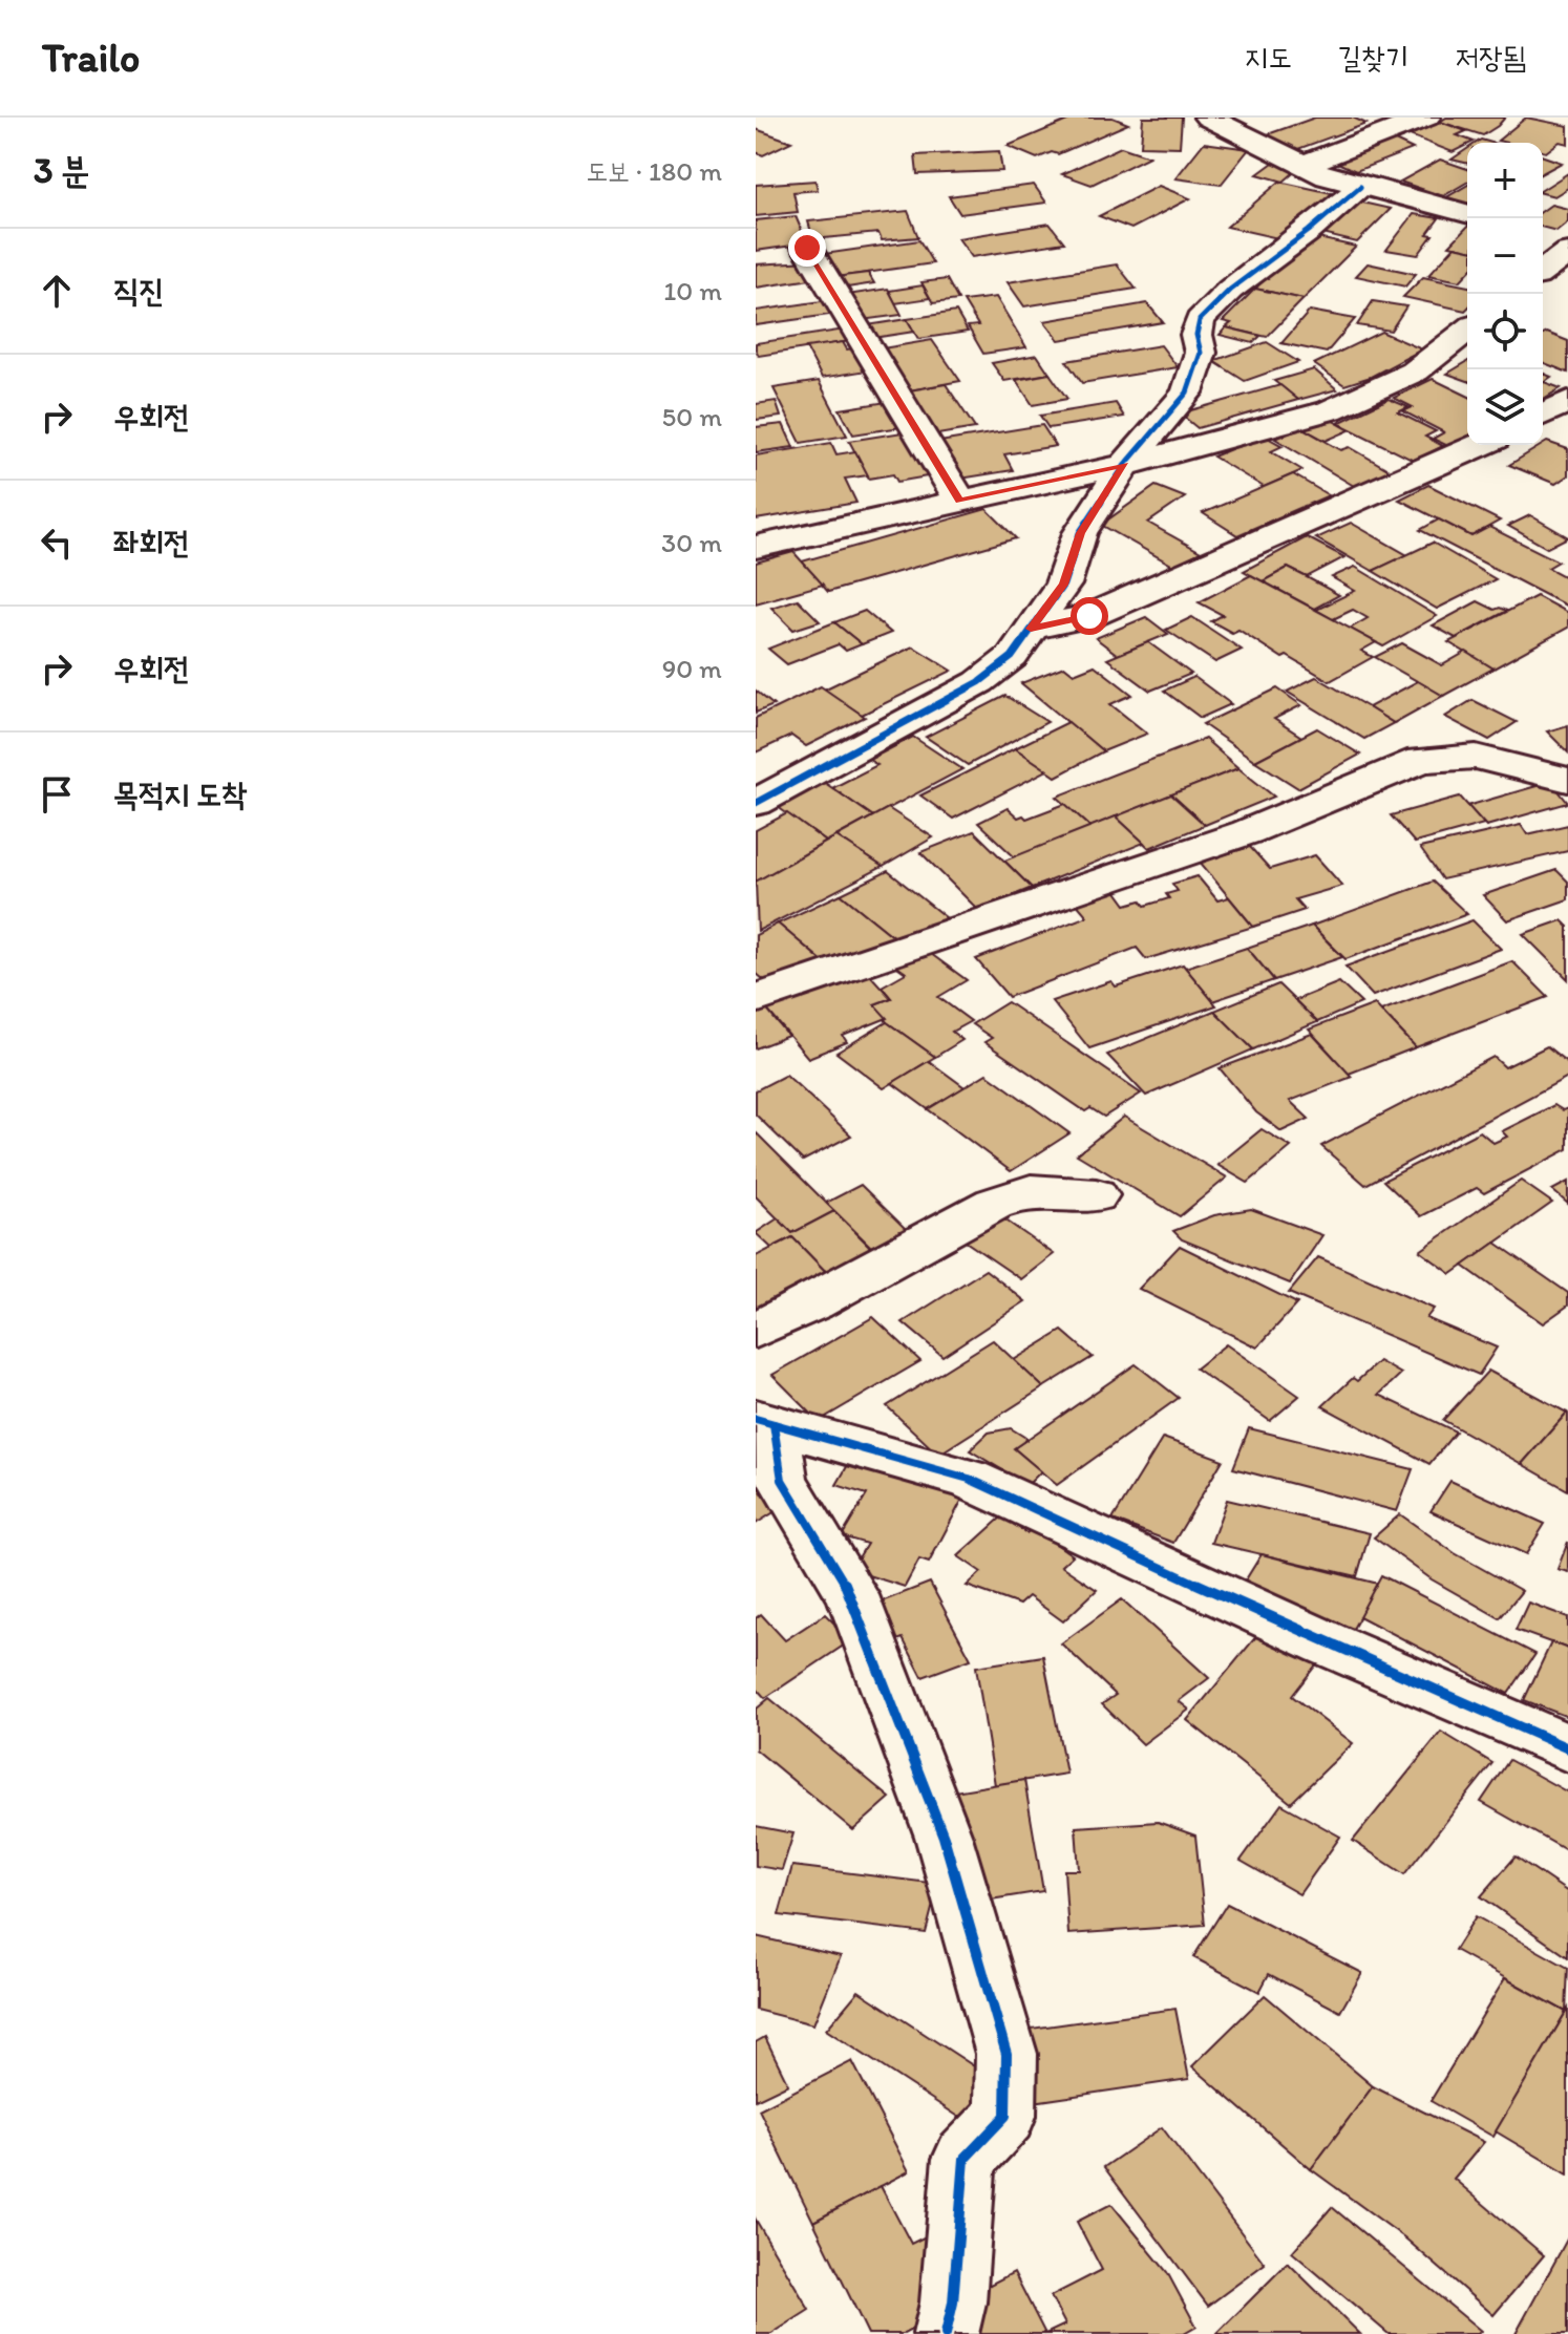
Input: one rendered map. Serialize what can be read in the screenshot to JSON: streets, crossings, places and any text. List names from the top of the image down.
{
  "page": {
    "header": "Trailo",
    "nav": ["지도", "길찾기", "저장됨"],
    "heading": ["3 분", "도보 · 180 m"],
    "map_buttons": ["+", "−"],
    "list": [
      ["직진", "10 m"],
      ["우회전", "50 m"],
      ["좌회전", "30 m"],
      ["우회전", "90 m"],
      "목적지 도착"
    ]
  }
}
